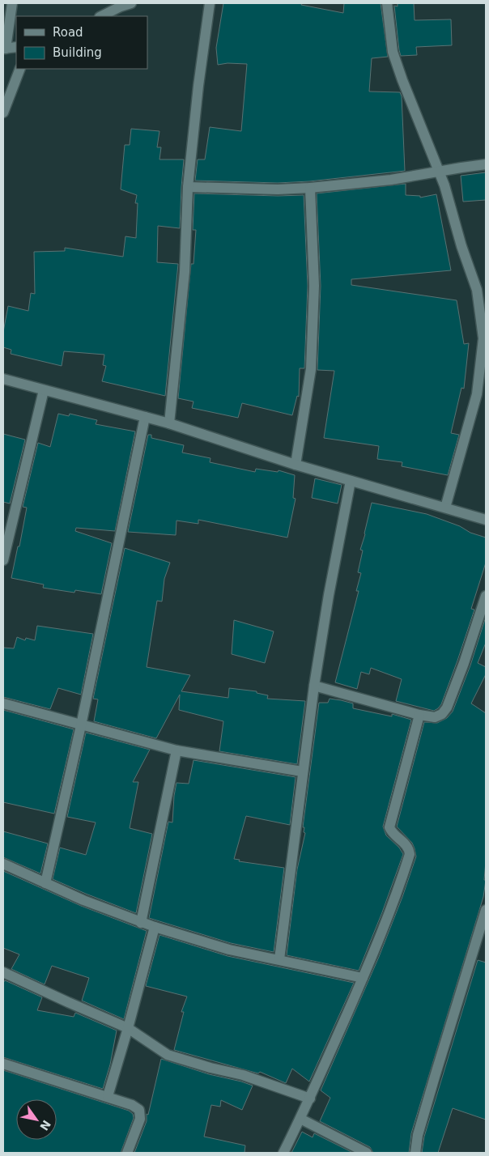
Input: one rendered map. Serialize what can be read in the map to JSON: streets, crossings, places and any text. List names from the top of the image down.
{
  "legend": ["Road", "Building"],
  "north": "bottom right"
}
